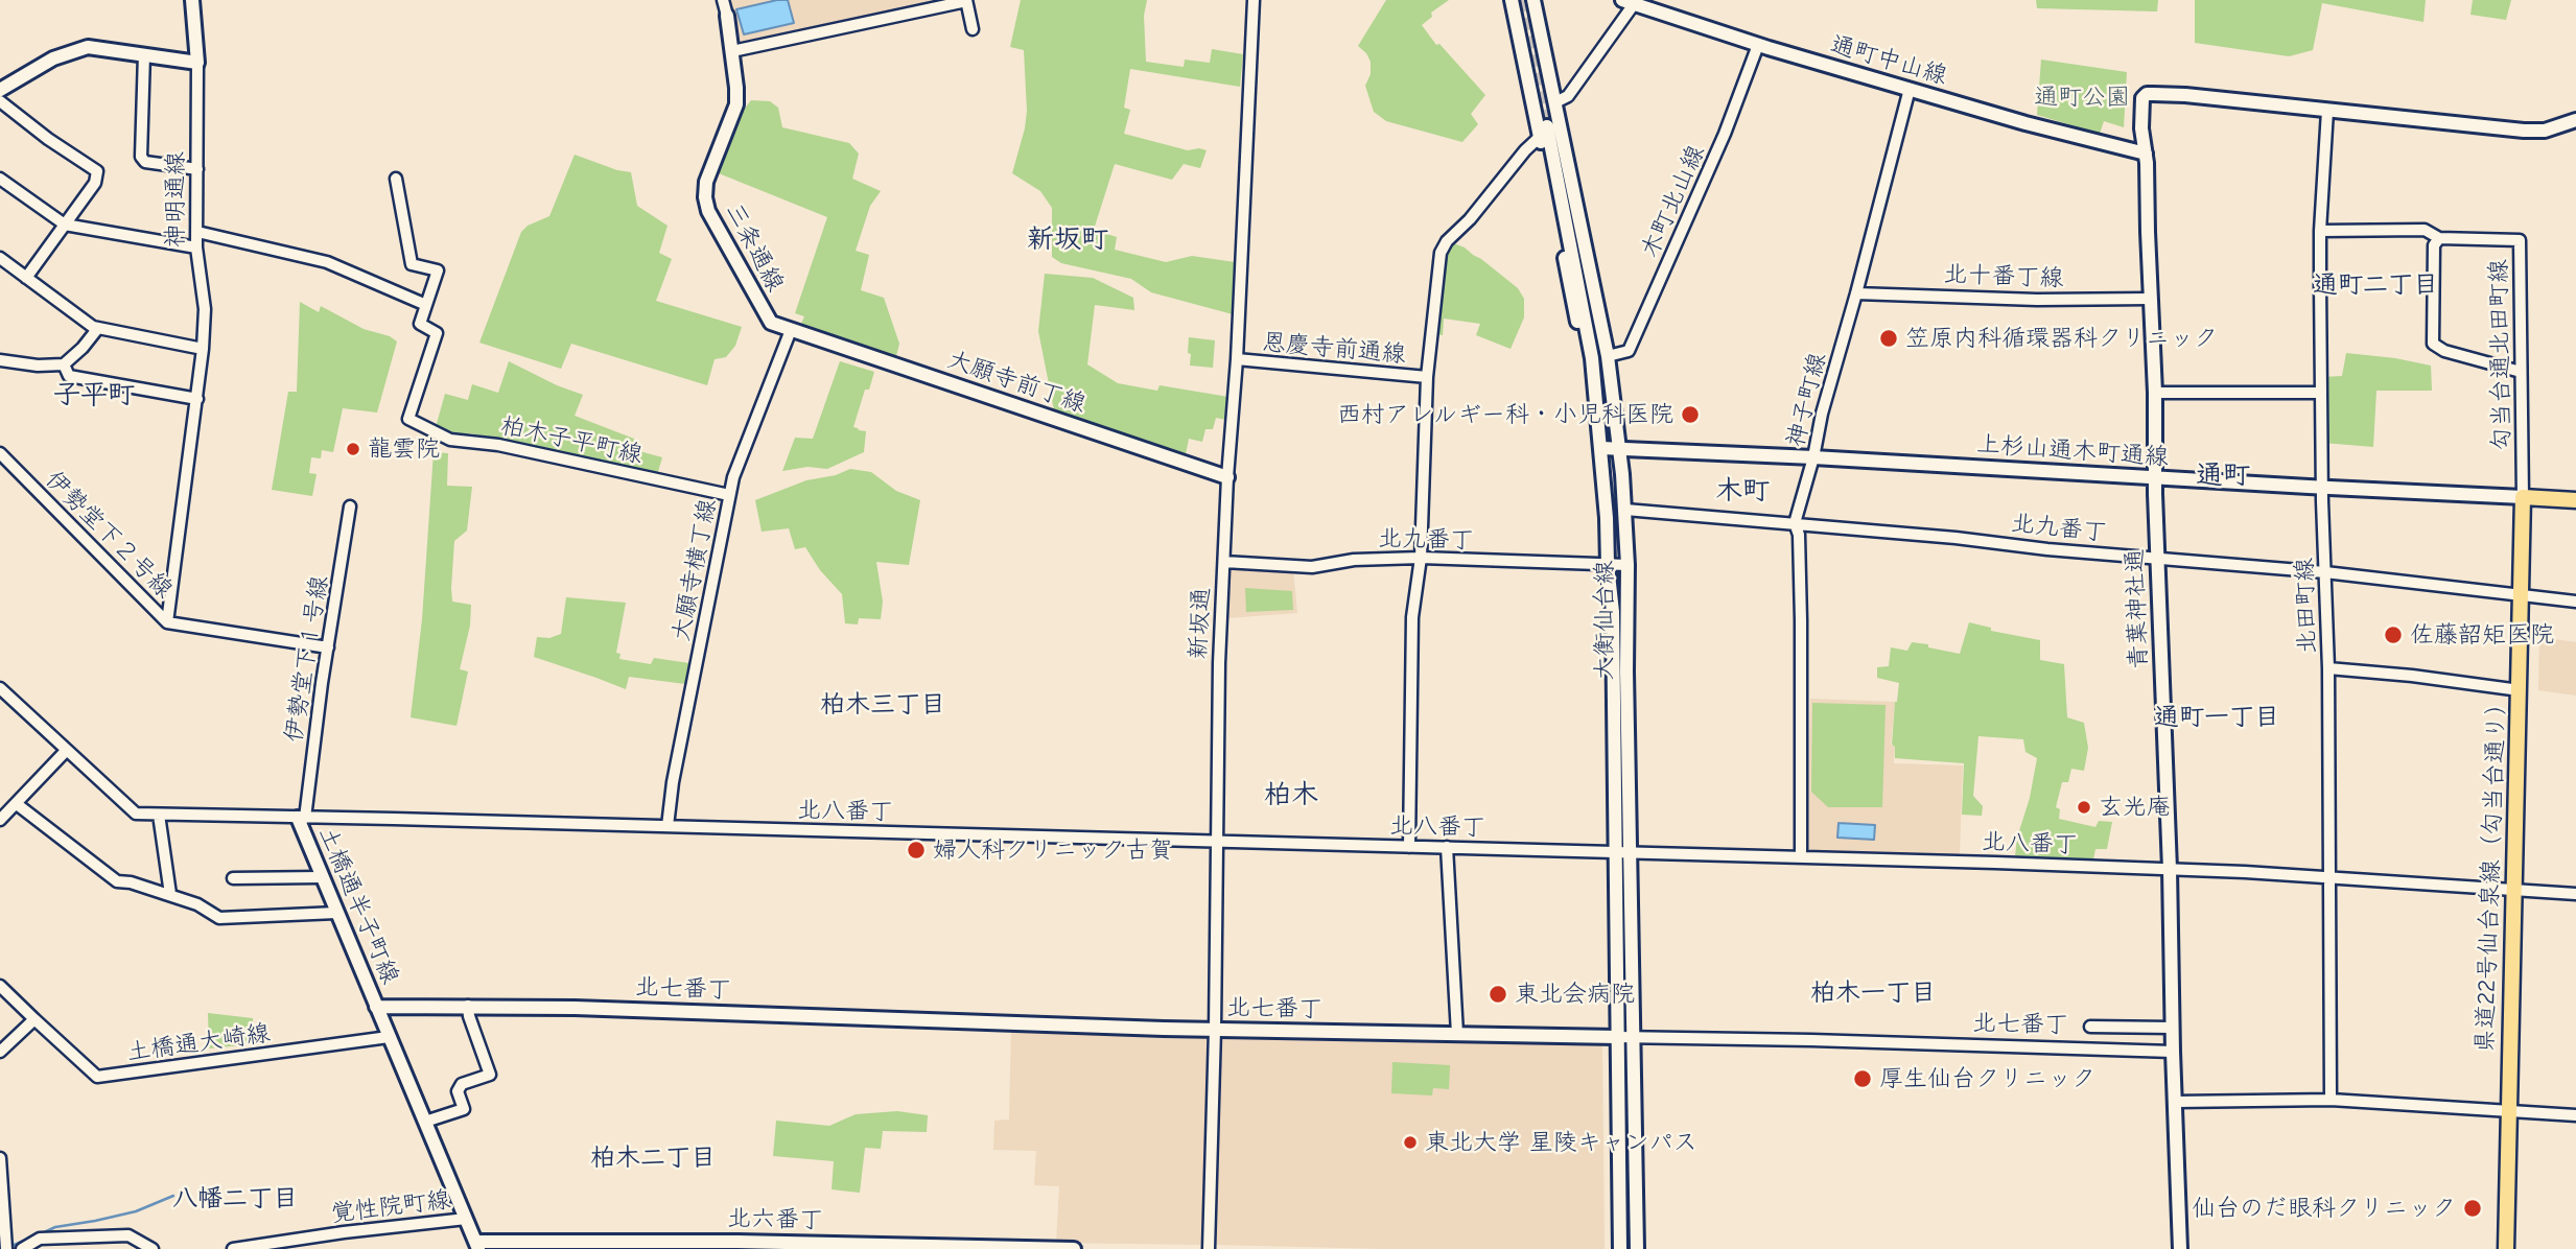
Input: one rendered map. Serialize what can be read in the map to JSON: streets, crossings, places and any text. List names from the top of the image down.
{
  "streets": {
    "main road": ["県道22号仙台泉線（勾当台通り）"],
    "street": [
      "通町中山線",
      "神明通線",
      "木町北山線",
      "三条通線",
      "北十番丁線",
      "恩慶寺前通線",
      "勾当台通北田町線",
      "大願寺前丁線",
      "神子町線",
      "柏木子平町線",
      "上杉山通木町通線",
      "北九番丁",
      "伊勢堂下２号線",
      "大願寺横丁線",
      "北田町線",
      "青葉神社通",
      "大衡仙台線",
      "新坂通",
      "伊勢堂下１号線",
      "北八番丁",
      "土橋通半子町線",
      "北七番丁",
      "土橋通大崎線",
      "覚性院町線",
      "北六番丁"
    ]
  },
  "crossings": [
    ["通町中山線", "木町北山線"],
    ["通町中山線", "神子町線"],
    ["通町中山線", "青葉神社通"],
    ["神明通線", "伊勢堂下２号線"],
    ["木町北山線", "大衡仙台線"],
    ["三条通線", "大願寺前丁線"],
    ["三条通線", "大願寺横丁線"],
    ["北十番丁線", "神子町線"],
    ["北十番丁線", "青葉神社通"],
    ["恩慶寺前通線", "新坂通"],
    ["勾当台通北田町線", "上杉山通木町通線"],
    ["勾当台通北田町線", "北田町線"],
    ["勾当台通北田町線", "県道22号仙台泉線（勾当台通り）"],
    ["大願寺前丁線", "大願寺横丁線"],
    ["大願寺前丁線", "新坂通"],
    ["神子町線", "上杉山通木町通線"],
    ["神子町線", "北九番丁"],
    ["神子町線", "北八番丁"],
    ["柏木子平町線", "大願寺横丁線"],
    ["上杉山通木町通線", "北田町線"],
    ["上杉山通木町通線", "青葉神社通"],
    ["上杉山通木町通線", "大衡仙台線"],
    ["上杉山通木町通線", "県道22号仙台泉線（勾当台通り）"],
    ["北九番丁", "北田町線"],
    ["北九番丁", "青葉神社通"],
    ["北九番丁", "大衡仙台線"],
    ["北九番丁", "新坂通"],
    ["北九番丁", "県道22号仙台泉線（勾当台通り）"],
    ["伊勢堂下２号線", "伊勢堂下１号線"],
    ["大願寺横丁線", "北八番丁"],
    ["北田町線", "青葉神社通"],
    ["北田町線", "北八番丁"],
    ["青葉神社通", "北八番丁"],
    ["青葉神社通", "北七番丁"],
    ["大衡仙台線", "北八番丁"],
    ["大衡仙台線", "北七番丁"],
    ["新坂通", "北八番丁"],
    ["新坂通", "北七番丁"],
    ["伊勢堂下１号線", "北八番丁"],
    ["伊勢堂下１号線", "土橋通半子町線"],
    ["北八番丁", "県道22号仙台泉線（勾当台通り）"],
    ["北八番丁", "土橋通半子町線"],
    ["土橋通半子町線", "北七番丁"],
    ["土橋通半子町線", "土橋通大崎線"],
    ["土橋通半子町線", "覚性院町線"],
    ["土橋通半子町線", "北六番丁"]
  ],
  "districts": [
    "新坂町",
    "通町二丁目",
    "子平町",
    "通町",
    "木町",
    "柏木三丁目",
    "通町一丁目",
    "柏木",
    "柏木一丁目",
    "柏木二丁目",
    "八幡二丁目"
  ],
  "parks": ["通町公園"],
  "places": [
    "笠原内科循環器科クリニック",
    "西村アレルギー科・小児科医院",
    "龍雲院",
    "佐藤韶矩医院",
    "玄光庵",
    "婦人科クリニック古賀",
    "東北会病院",
    "厚生仙台クリニック",
    "東北大学 星陵キャンパス",
    "仙台のだ眼科クリニック"
  ]
}
